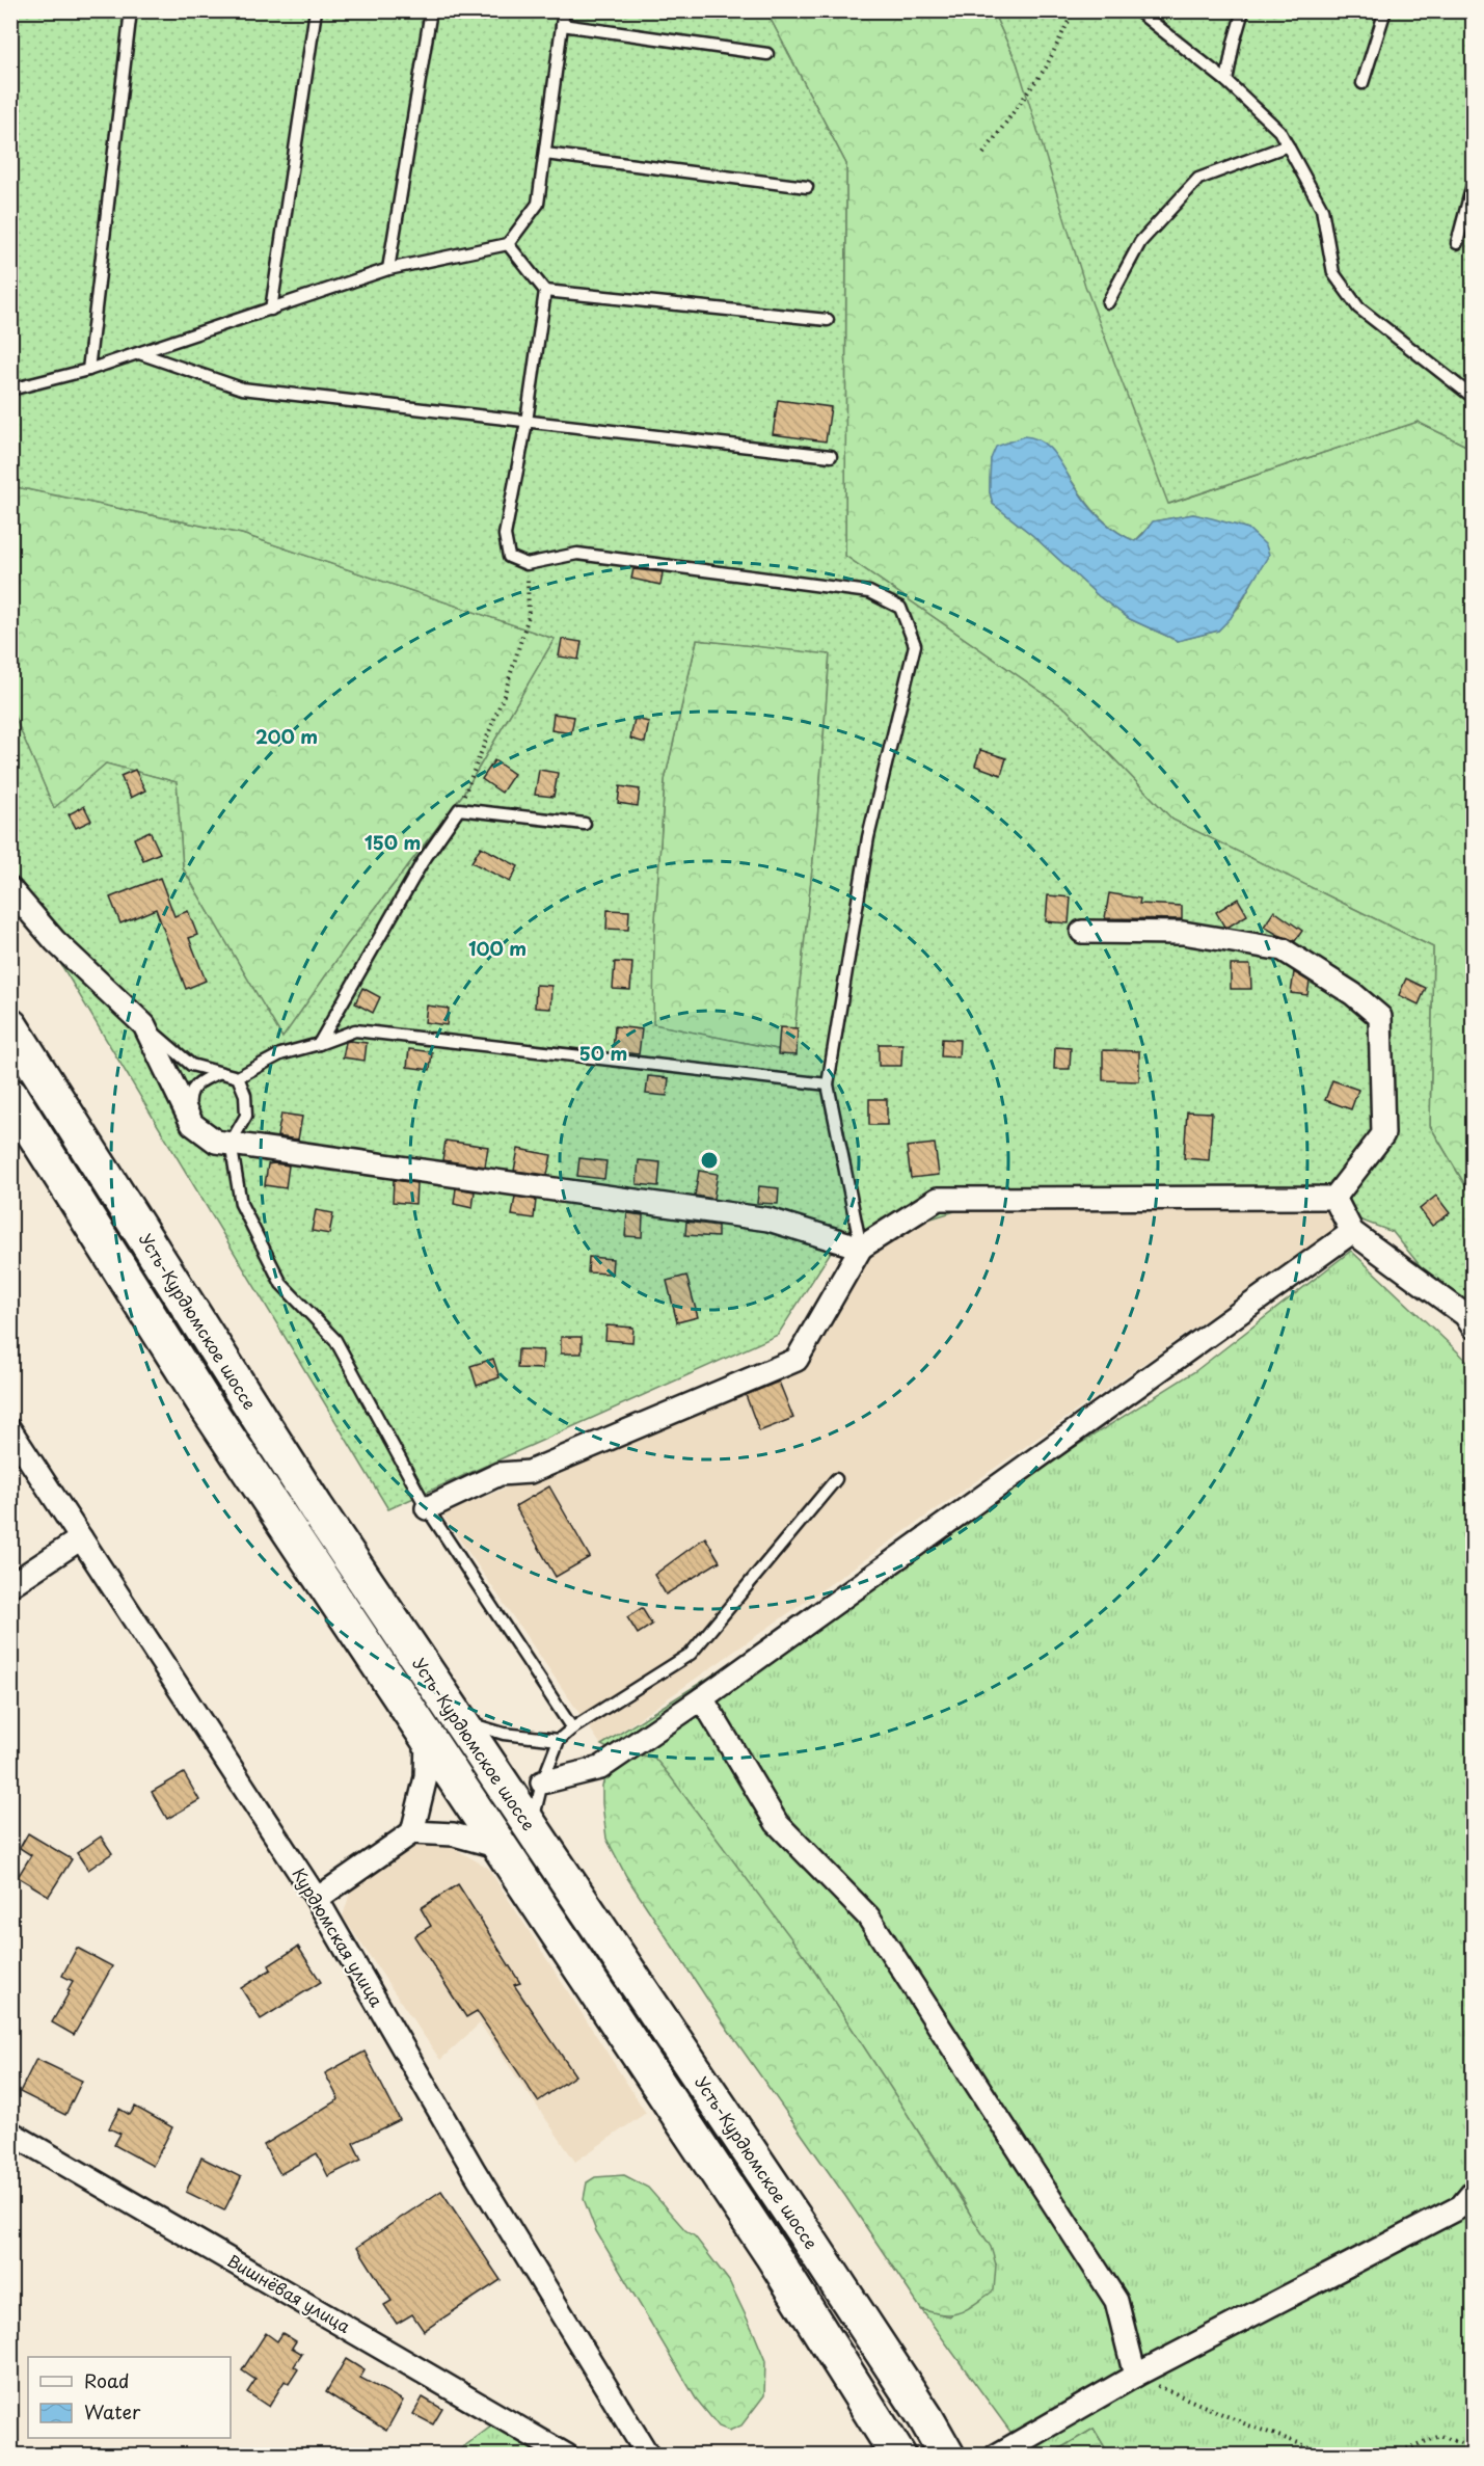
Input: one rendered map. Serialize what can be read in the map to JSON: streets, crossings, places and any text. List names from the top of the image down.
{
  "streets": {
    "main road": ["Усть-Курдюмское шоссе"],
    "street": ["Курдюмская улица", "Вишнёвая улица"]
  },
  "legend": ["Road", "Water"],
  "rings": [
    "200 m",
    "150 m",
    "100 m",
    "50 m"
  ]
}
